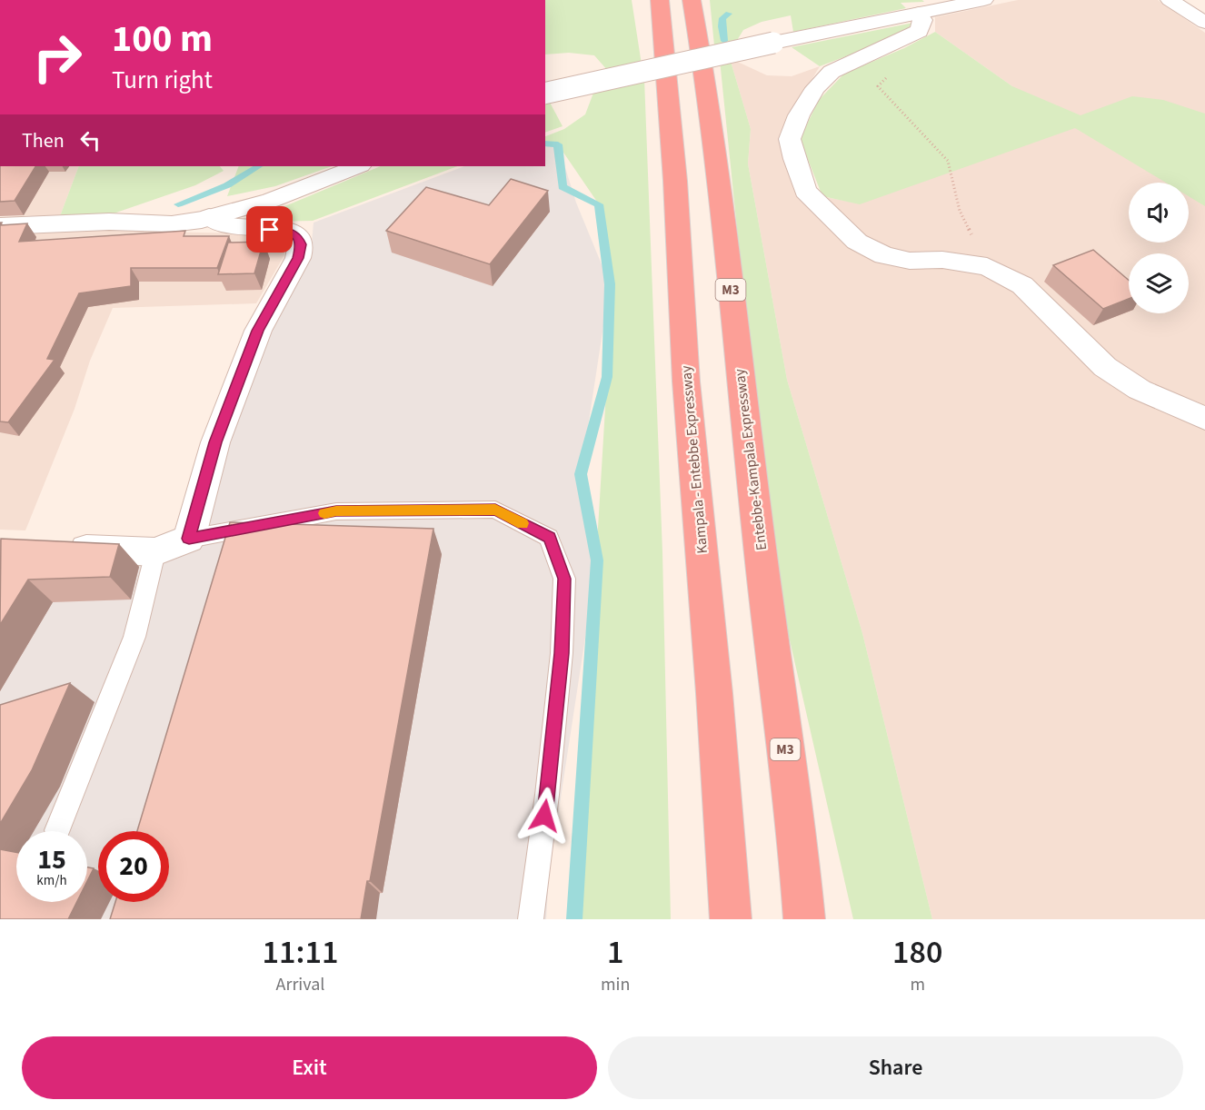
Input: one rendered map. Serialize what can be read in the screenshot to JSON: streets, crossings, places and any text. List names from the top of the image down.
{
  "streets": {
    "highway": ["M3", "Kampala - Entebbe Expressway", "Entebbe-Kampala Expressway"]
  },
  "page": {
    "turn": ["100 m", "Turn right"],
    "then": "Then",
    "speed": "15 km/h",
    "limit": "20",
    "eta": [
      "11:11",
      "Arrival",
      "1",
      "min",
      "180",
      "m"
    ],
    "buttons": ["Exit", "Share"]
  }
}
